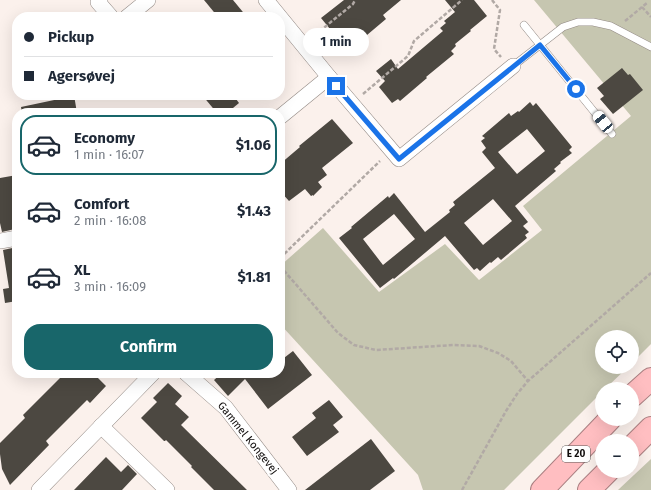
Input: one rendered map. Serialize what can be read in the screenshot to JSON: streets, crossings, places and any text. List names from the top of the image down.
{
  "streets": {
    "highway": ["E 20"],
    "street": ["Gammel Kongevej"]
  },
  "page": {
    "banner": ["Pickup", "Agersøvej"],
    "bubble": "1 min",
    "list": [
      {
        "name": "Economy",
        "note": "1 min · 16:07",
        "value": "$1.06"
      },
      {
        "name": "Comfort",
        "note": "2 min · 16:08",
        "value": "$1.43"
      },
      {
        "name": "XL",
        "note": "3 min · 16:09",
        "value": "$1.81"
      }
    ],
    "buttons": "Confirm",
    "map_buttons": ["+", "−"]
  }
}
